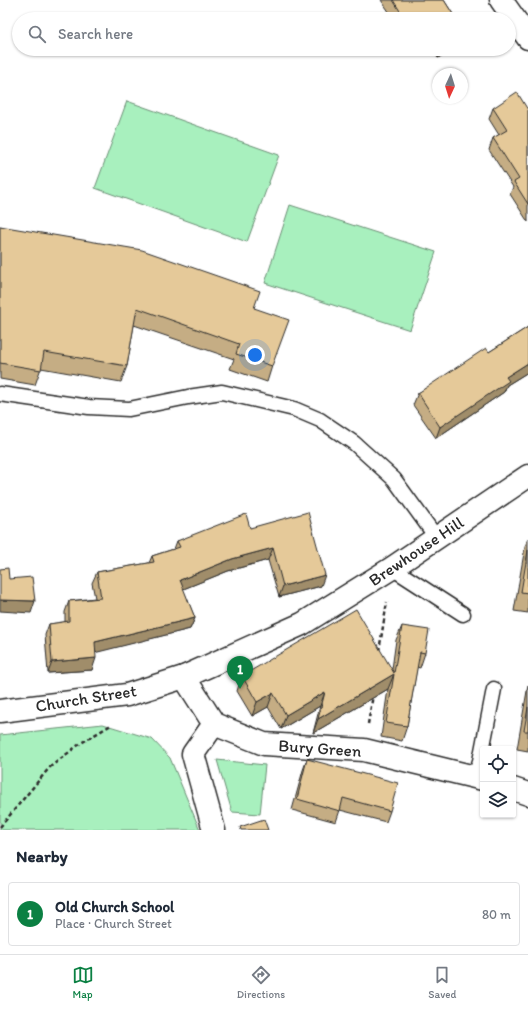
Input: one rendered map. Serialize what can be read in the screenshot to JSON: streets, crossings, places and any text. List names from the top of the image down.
{
  "streets": {
    "street": ["Brewhouse Hill", "Church Street", "Bury Green"]
  },
  "crossings": [
    ["Brewhouse Hill", "Church Street"]
  ],
  "north": "bottom",
  "page": {
    "search": "Search here",
    "pins": "1",
    "heading": "Nearby",
    "list": [
      {
        "mark": "1",
        "name": "Old Church School",
        "note": "Place · Church Street",
        "value": "80 m"
      }
    ],
    "nav": ["Map", "Directions", "Saved"]
  }
}
